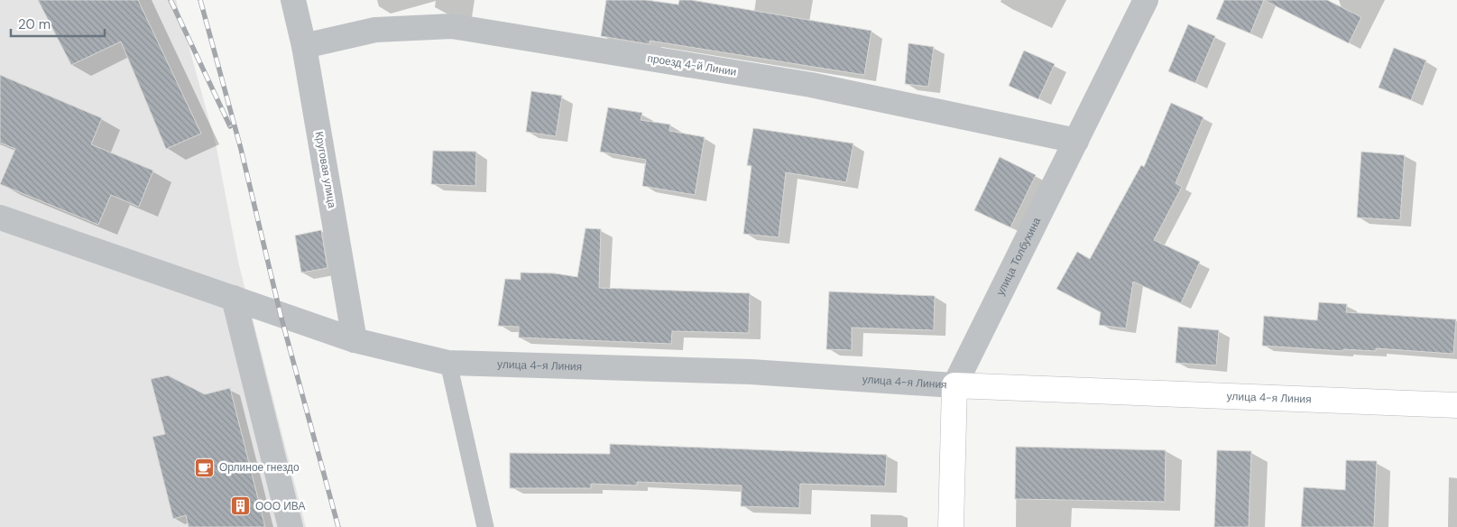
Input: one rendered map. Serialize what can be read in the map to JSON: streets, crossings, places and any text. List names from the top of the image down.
{
  "streets": {
    "street": [
      "проезд 4-й Линии",
      "Круговая улица",
      "улица Толбухина",
      "улица 4-я Линия"
    ]
  },
  "crossings": [
    ["проезд 4-й Линии", "Круговая улица"],
    ["проезд 4-й Линии", "улица Толбухина"],
    ["Круговая улица", "улица 4-я Линия"],
    ["улица Толбухина", "улица 4-я Линия"]
  ],
  "places": {
    "cafe": ["Орлиное гнездо"],
    "building": ["ООО ИВА"]
  },
  "scale_bar": "20 m"
}
